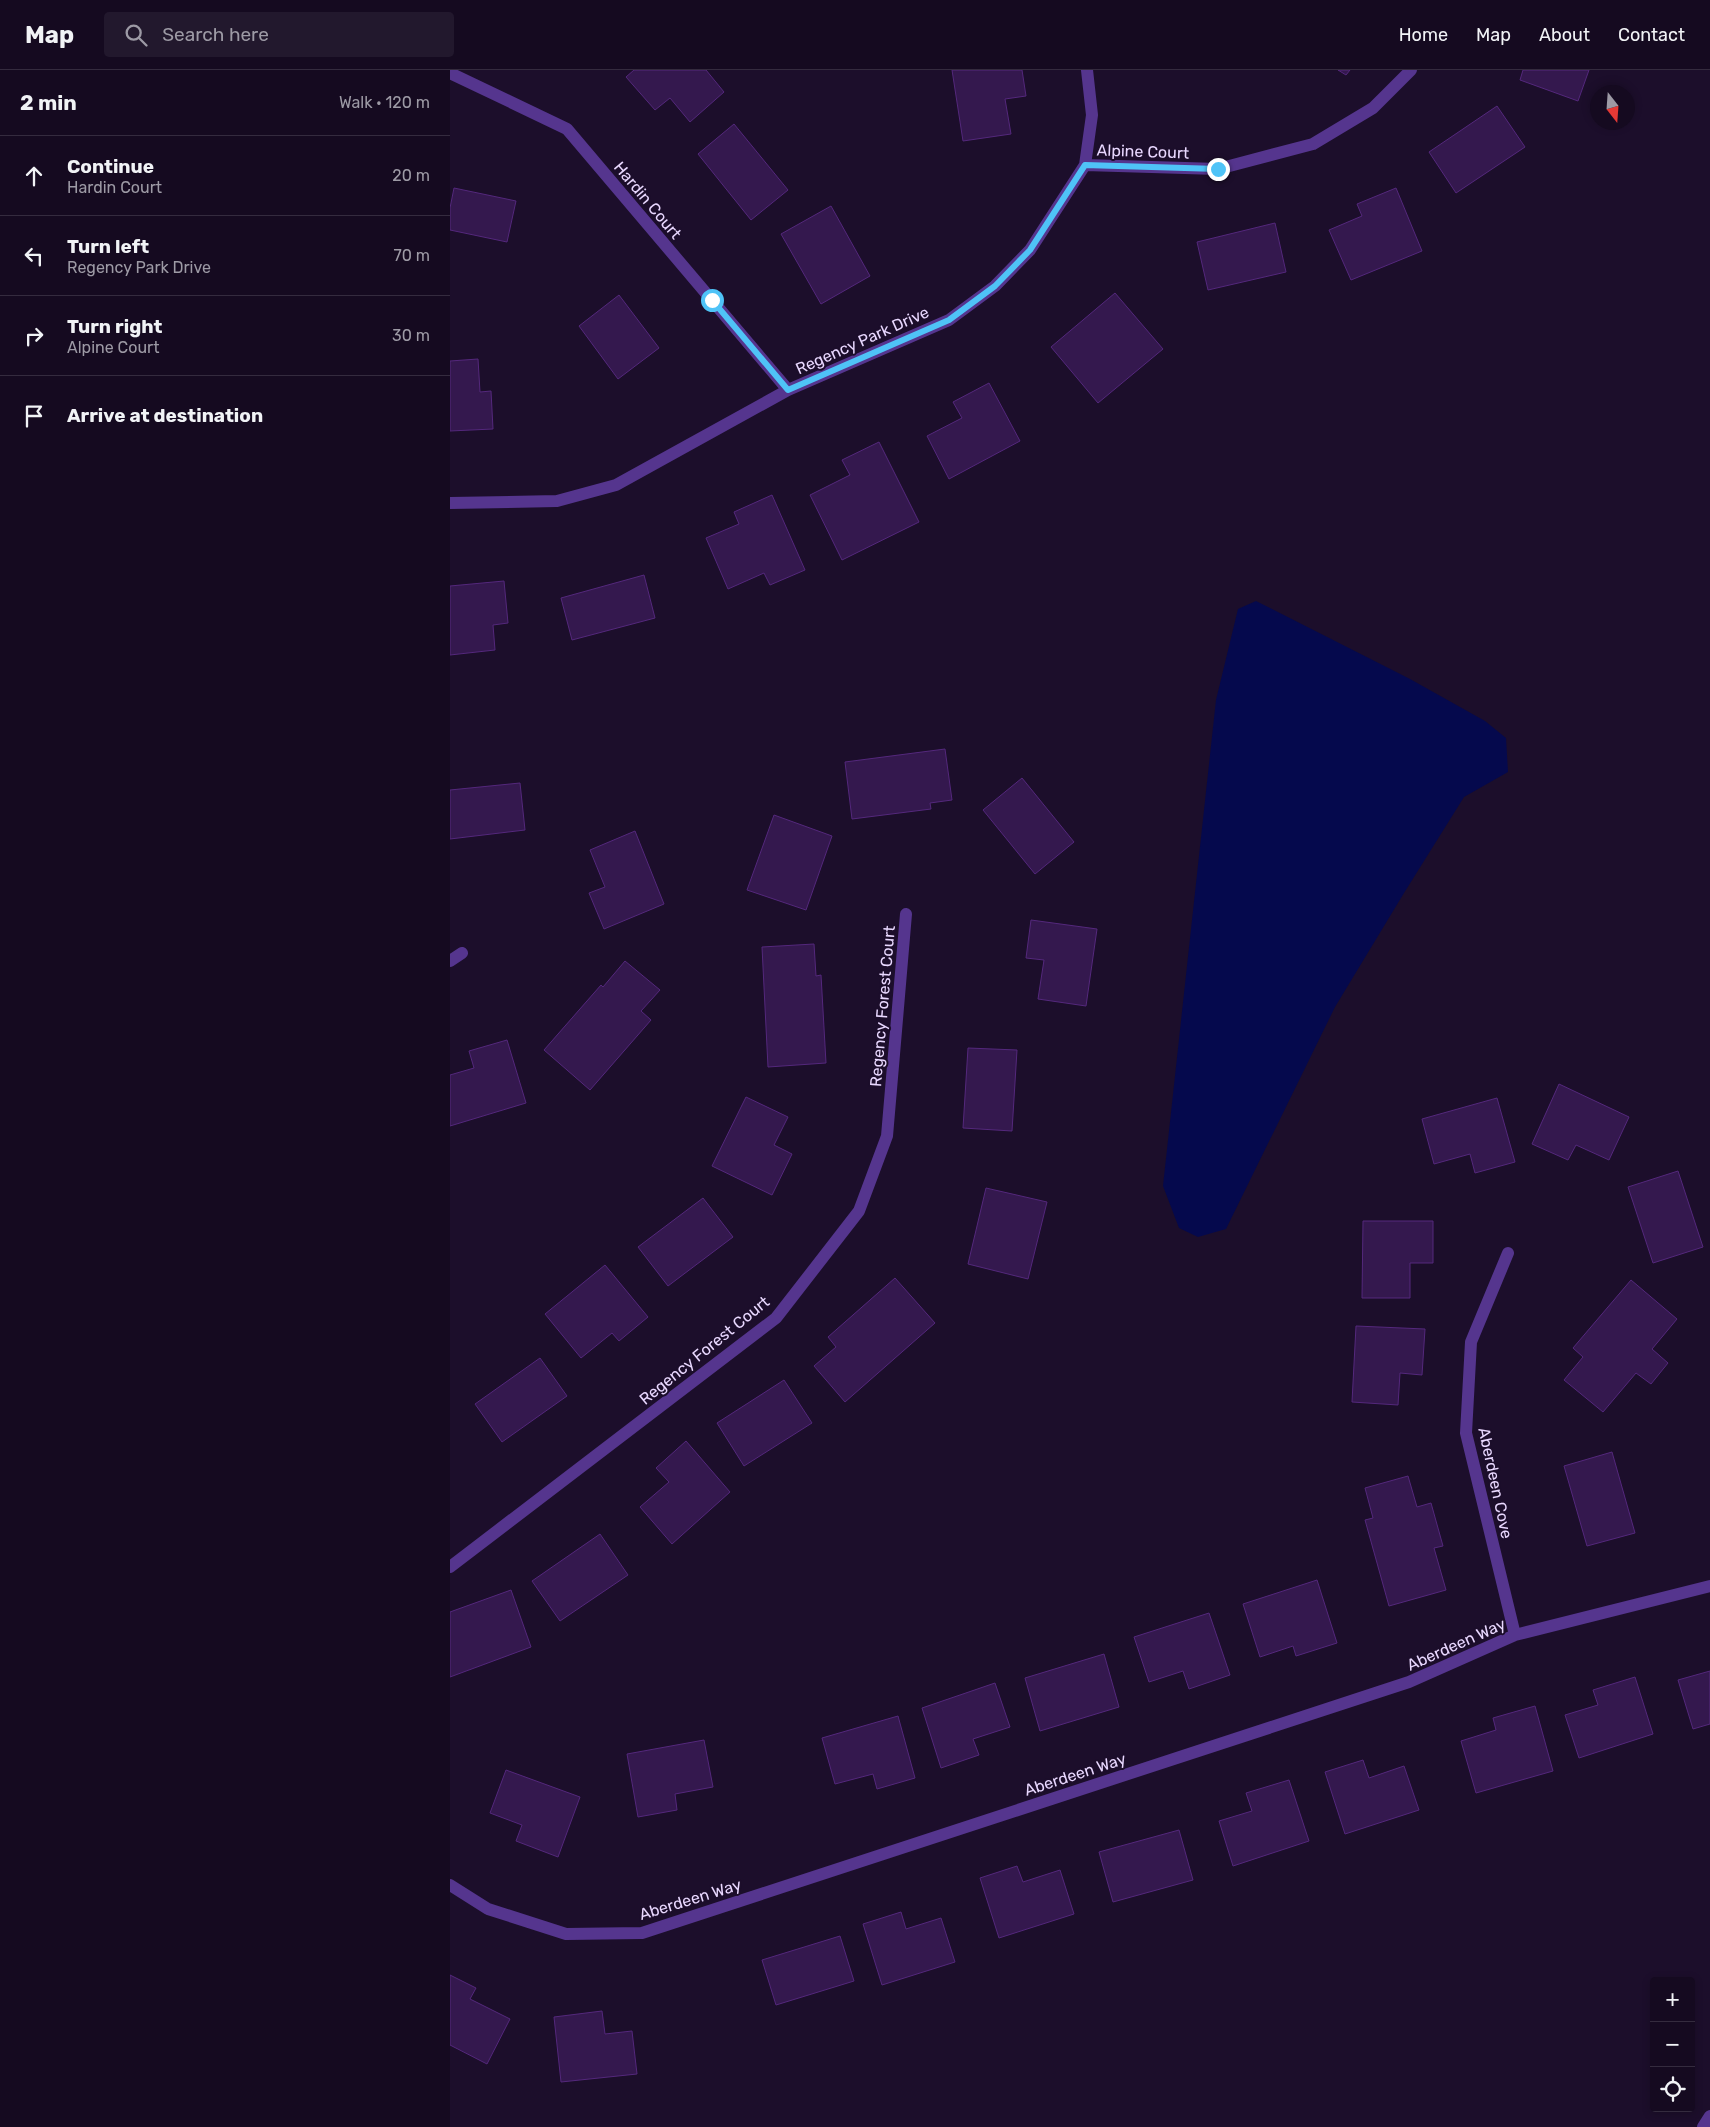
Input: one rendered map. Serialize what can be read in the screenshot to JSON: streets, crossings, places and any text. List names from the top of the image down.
{
  "streets": {
    "street": [
      "Alpine Court",
      "Hardin Court",
      "Regency Park Drive",
      "Regency Forest Court",
      "Aberdeen Cove",
      "Aberdeen Way"
    ]
  },
  "crossings": [
    ["Alpine Court", "Regency Park Drive"],
    ["Hardin Court", "Regency Park Drive"],
    ["Aberdeen Cove", "Aberdeen Way"]
  ],
  "north": "bottom",
  "page": {
    "header": "Map",
    "search": "Search here",
    "nav": [
      "Home",
      "Map",
      "About",
      "Contact"
    ],
    "heading": ["2 min", "Walk · 120 m"],
    "list": [
      ["Continue", "Hardin Court", "20 m"],
      ["Turn left", "Regency Park Drive", "70 m"],
      ["Turn right", "Alpine Court", "30 m"],
      "Arrive at destination"
    ],
    "map_buttons": ["+", "−"]
  }
}
